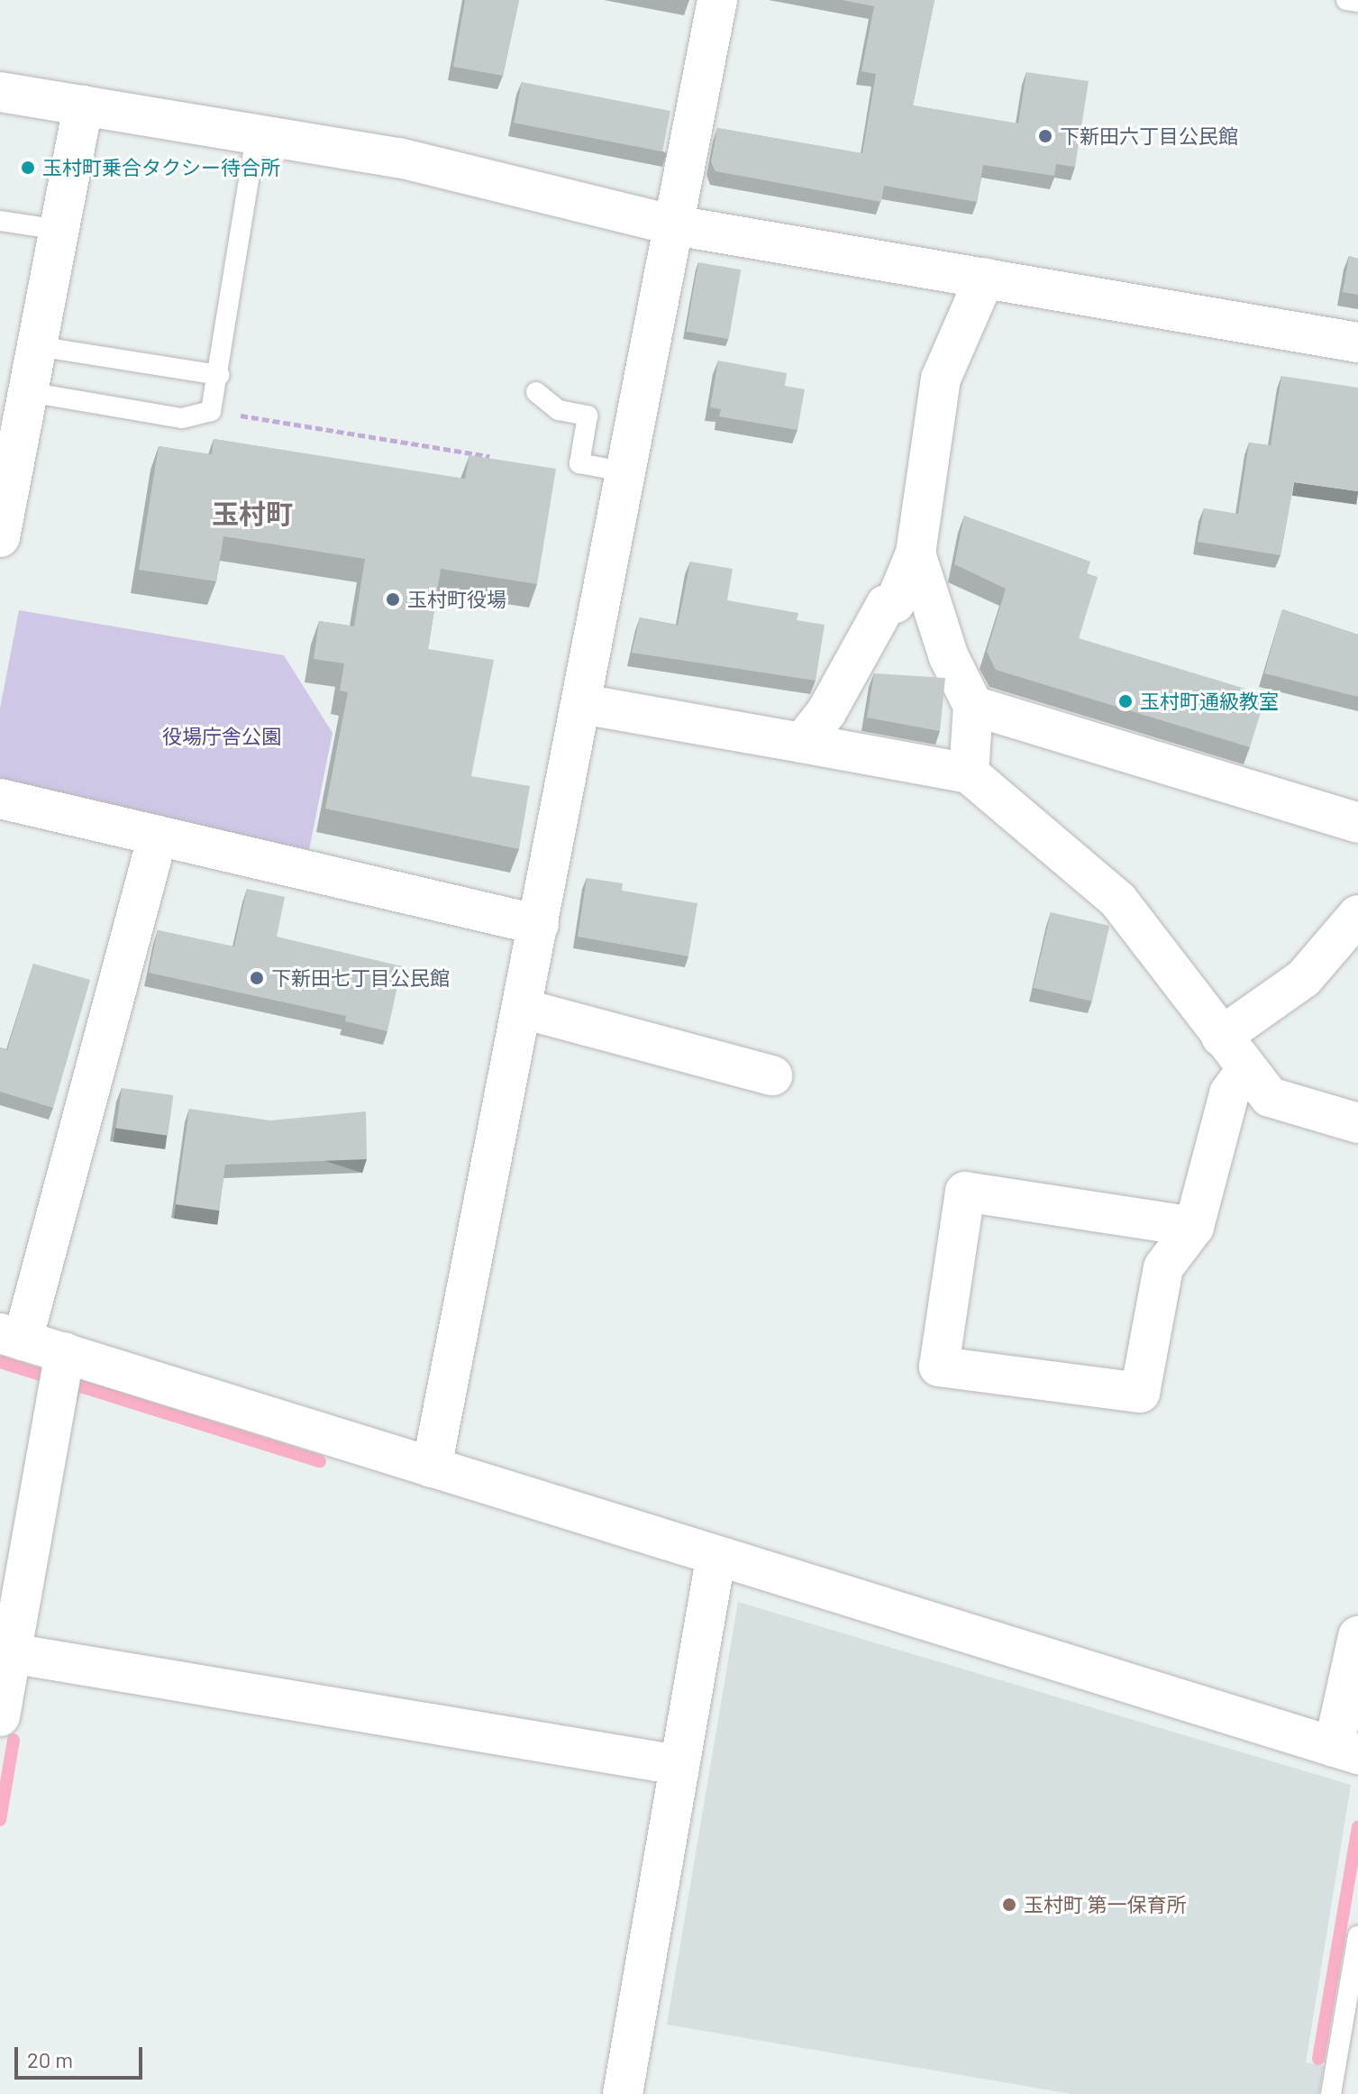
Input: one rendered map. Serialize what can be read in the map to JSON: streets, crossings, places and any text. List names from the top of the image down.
{
  "districts": ["玉村町"],
  "parks": ["役場庁舎公園"],
  "places": [
    "下新田六丁目公民館",
    "玉村町乗合タクシー待合所",
    "玉村町役場",
    "玉村町通級教室",
    "下新田七丁目公民館",
    "玉村町 第一保育所"
  ],
  "scale_bar": "20 m"
}
